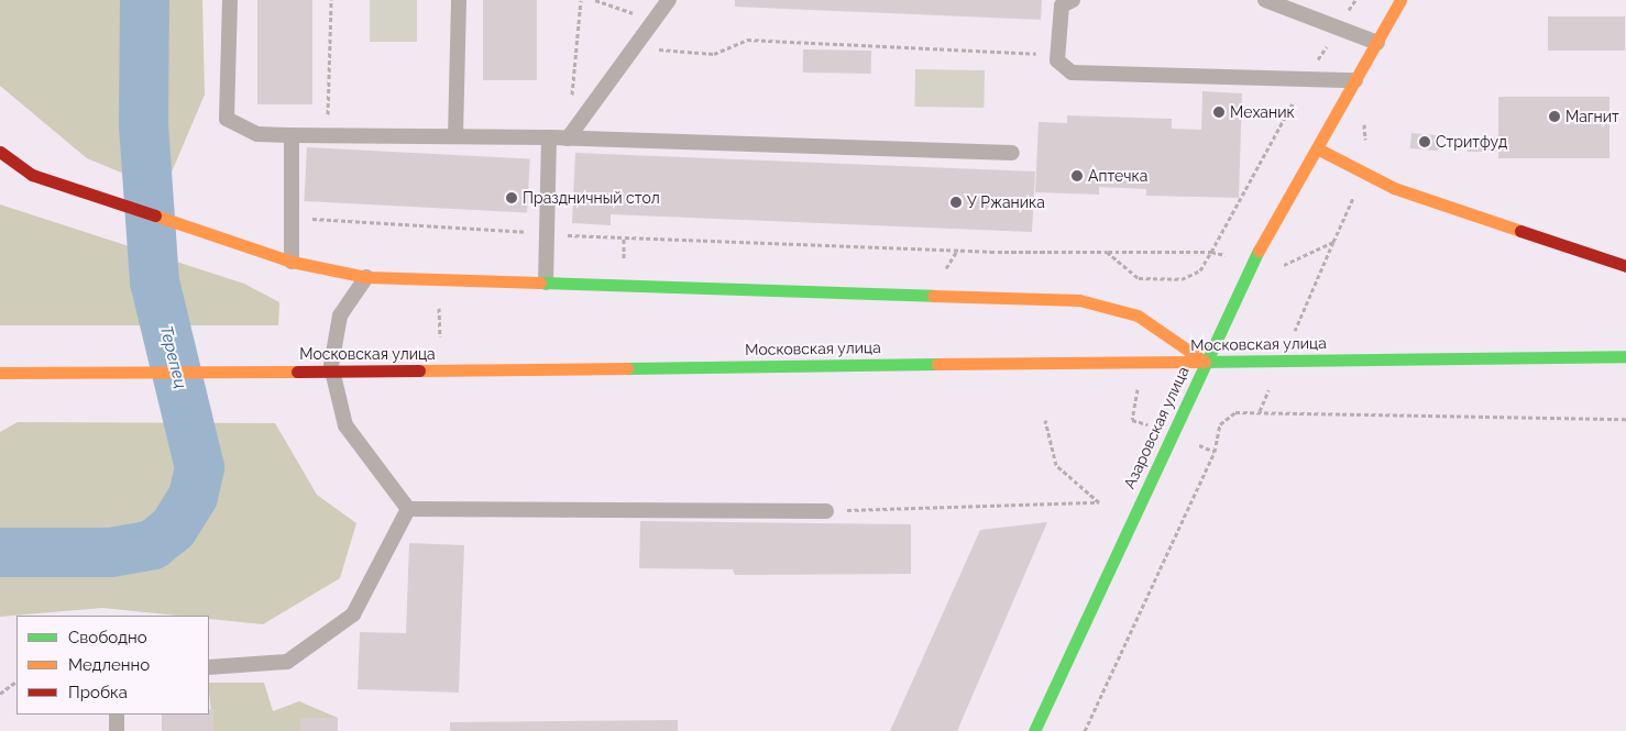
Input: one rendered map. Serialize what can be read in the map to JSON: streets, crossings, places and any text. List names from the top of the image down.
{
  "streets": {
    "main road": ["Московская улица", "Азаровская улица"]
  },
  "crossings": [
    ["Московская улица", "Азаровская улица"]
  ],
  "water": ["Терепец"],
  "places": [
    "Механик",
    "Магнит",
    "Стритфуд",
    "Аптечка",
    "Праздничный стол",
    "У Ржаника"
  ],
  "legend": ["Свободно", "Медленно", "Пробка"]
}
